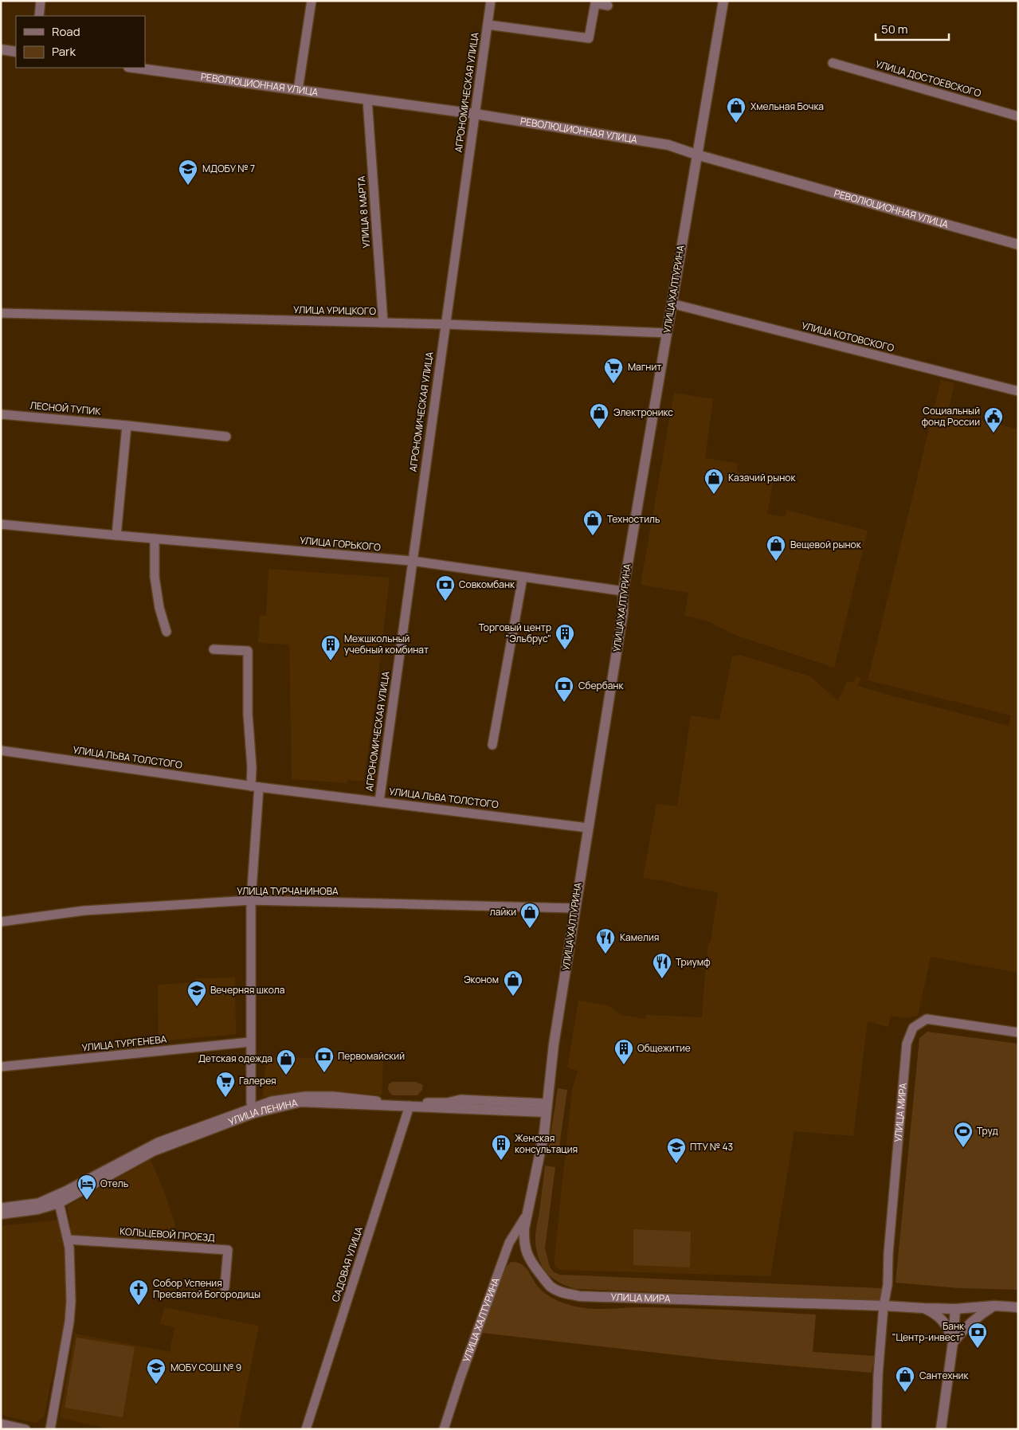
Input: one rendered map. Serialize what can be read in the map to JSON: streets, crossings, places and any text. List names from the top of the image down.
{
  "streets": {
    "street": [
      "УЛИЦА ДОСТОЕВСКОГО",
      "РЕВОЛЮЦИОННАЯ УЛИЦА",
      "АГРОНОМИЧЕСКАЯ УЛИЦА",
      "УЛИЦА 8 МАРТА",
      "УЛИЦА ХАЛТУРИНА",
      "УЛИЦА УРИЦКОГО",
      "УЛИЦА КОТОВСКОГО",
      "ЛЕСНОЙ ТУПИК",
      "УЛИЦА ГОРЬКОГО",
      "УЛИЦА ЛЬВА ТОЛСТОГО",
      "УЛИЦА ТУРЧАНИНОВА",
      "УЛИЦА ТУРГЕНЕВА",
      "УЛИЦА МИРА",
      "УЛИЦА ЛЕНИНА",
      "КОЛЬЦЕВОЙ ПРОЕЗД",
      "САДОВАЯ УЛИЦА"
    ]
  },
  "crossings": [
    ["РЕВОЛЮЦИОННАЯ УЛИЦА", "АГРОНОМИЧЕСКАЯ УЛИЦА"],
    ["РЕВОЛЮЦИОННАЯ УЛИЦА", "УЛИЦА 8 МАРТА"],
    ["РЕВОЛЮЦИОННАЯ УЛИЦА", "УЛИЦА ХАЛТУРИНА"],
    ["АГРОНОМИЧЕСКАЯ УЛИЦА", "УЛИЦА УРИЦКОГО"],
    ["АГРОНОМИЧЕСКАЯ УЛИЦА", "УЛИЦА ГОРЬКОГО"],
    ["АГРОНОМИЧЕСКАЯ УЛИЦА", "УЛИЦА ЛЬВА ТОЛСТОГО"],
    ["УЛИЦА 8 МАРТА", "УЛИЦА УРИЦКОГО"],
    ["УЛИЦА ХАЛТУРИНА", "УЛИЦА УРИЦКОГО"],
    ["УЛИЦА ХАЛТУРИНА", "УЛИЦА КОТОВСКОГО"],
    ["УЛИЦА ХАЛТУРИНА", "УЛИЦА ГОРЬКОГО"],
    ["УЛИЦА ХАЛТУРИНА", "УЛИЦА ЛЬВА ТОЛСТОГО"],
    ["УЛИЦА ХАЛТУРИНА", "УЛИЦА ТУРЧАНИНОВА"],
    ["УЛИЦА ХАЛТУРИНА", "УЛИЦА МИРА"],
    ["УЛИЦА ХАЛТУРИНА", "УЛИЦА ЛЕНИНА"],
    ["УЛИЦА ЛЕНИНА", "САДОВАЯ УЛИЦА"]
  ],
  "places": {
    "shop": [
      "Хмельная Бочка",
      "Электроникс",
      "Казачий рынок",
      "Техностиль",
      "Вещевой рынок",
      "лайки",
      "Эконом",
      "Детская одежда",
      "Сантехник"
    ],
    "school or university": [
      "МДОБУ № 7",
      "Вечерняя школа",
      "ПТУ № 43",
      "МОБУ СОШ № 9"
    ],
    "supermarket": ["Магнит", "Галерея"],
    "public building": ["Социальный фонд России"],
    "bank": [
      "Совкомбанк",
      "Сбербанк",
      "Первомайский",
      "Банк \"Центр-инвест\""
    ],
    "building": [
      "Торговый центр \"Эльбрус\"",
      "Межшкольный учебный комбинат",
      "Общежитие",
      "Женская консультация"
    ],
    "restaurant": ["Камелия", "Триумф"],
    "sports": ["Труд"],
    "hotel": ["Отель"],
    "church": ["Собор Успения Пресвятой Богородицы"]
  },
  "legend": ["Road", "Park"],
  "scale_bar": "50 m"
}
